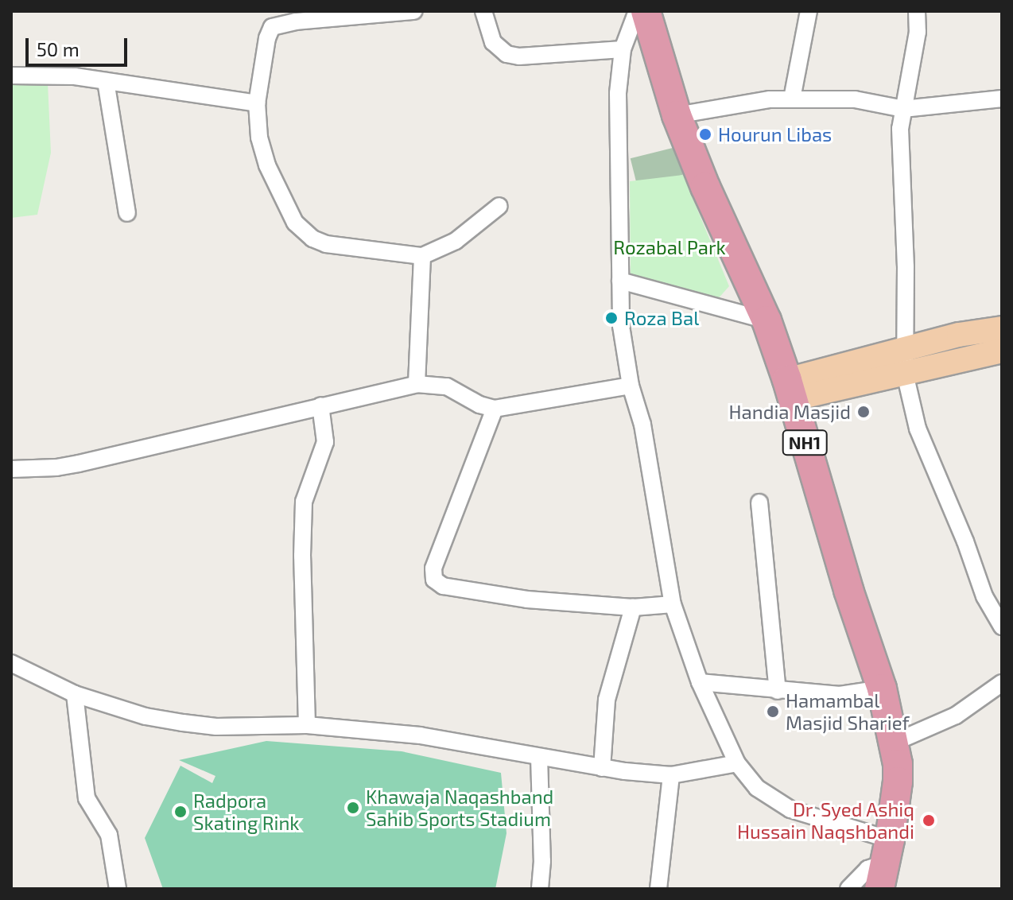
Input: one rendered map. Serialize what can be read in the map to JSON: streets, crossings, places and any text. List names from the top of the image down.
{
  "streets": {
    "highway": ["NH1"]
  },
  "parks": ["Rozabal Park"],
  "places": [
    "Hourun Libas",
    "Roza Bal",
    "Handia Masjid",
    "Hamambal Masjid Sharief",
    "Khawaja Naqashband Sahib Sports Stadium",
    "Radpora Skating Rink",
    "Dr. Syed Ashiq Hussain Naqshbandi"
  ],
  "scale_bar": "50 m"
}
